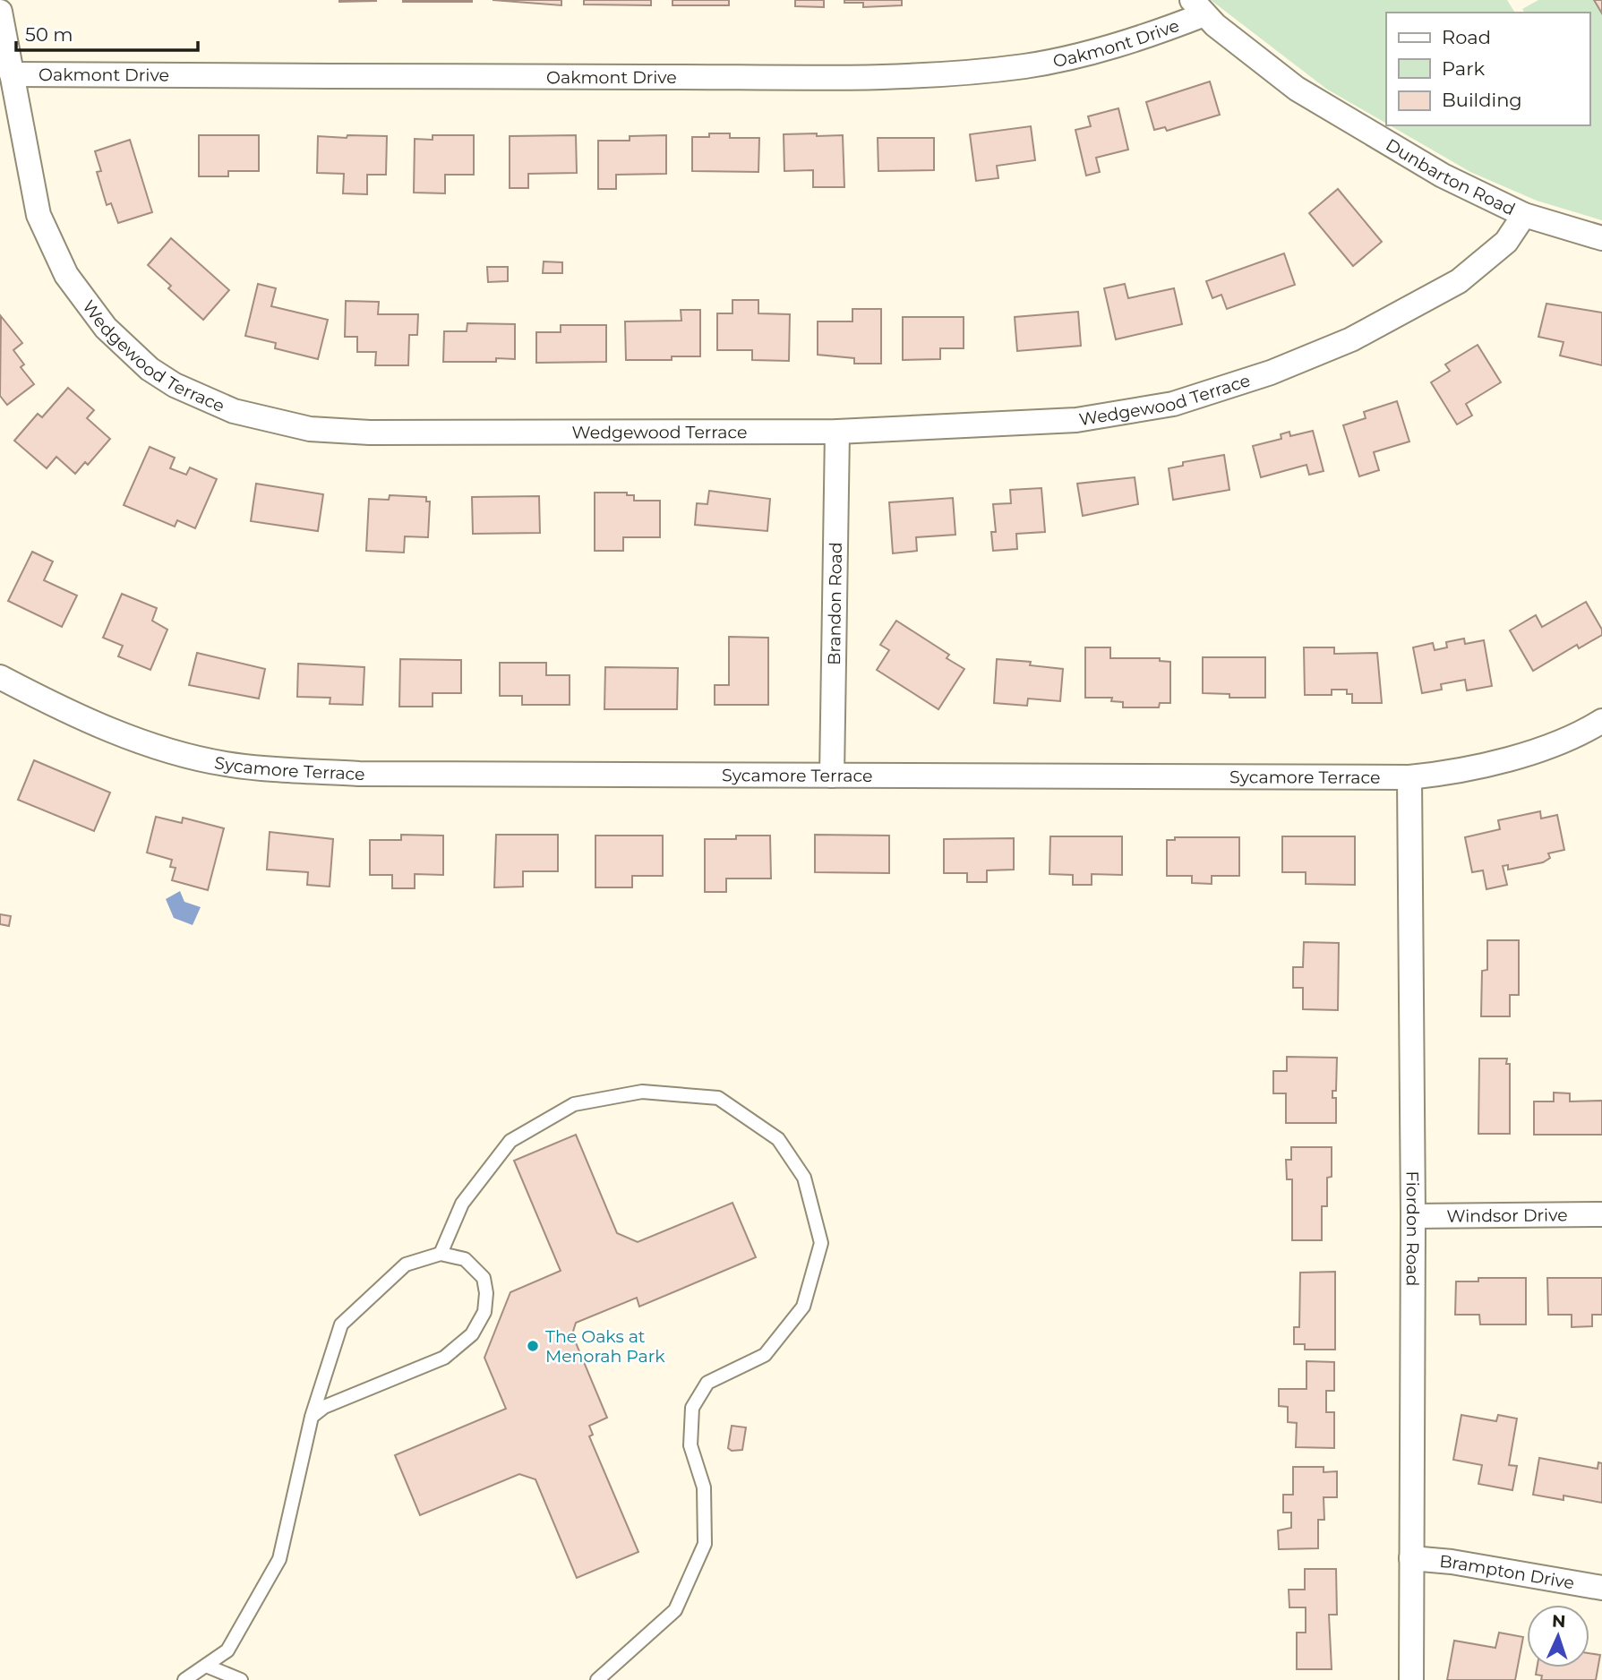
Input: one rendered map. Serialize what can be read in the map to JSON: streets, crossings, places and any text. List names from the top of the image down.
{
  "streets": {
    "street": [
      "Oakmont Drive",
      "Dunbarton Road",
      "Wedgewood Terrace",
      "Brandon Road",
      "Sycamore Terrace",
      "Windsor Drive",
      "Fiordon Road",
      "Brampton Drive"
    ]
  },
  "crossings": [
    ["Oakmont Drive", "Dunbarton Road"],
    ["Oakmont Drive", "Wedgewood Terrace"],
    ["Dunbarton Road", "Wedgewood Terrace"],
    ["Wedgewood Terrace", "Brandon Road"],
    ["Brandon Road", "Sycamore Terrace"],
    ["Sycamore Terrace", "Fiordon Road"],
    ["Windsor Drive", "Fiordon Road"],
    ["Fiordon Road", "Brampton Drive"]
  ],
  "places": ["The Oaks at Menorah Park"],
  "legend": ["Road", "Park", "Building"],
  "scale_bar": "50 m",
  "north": "top"
}
